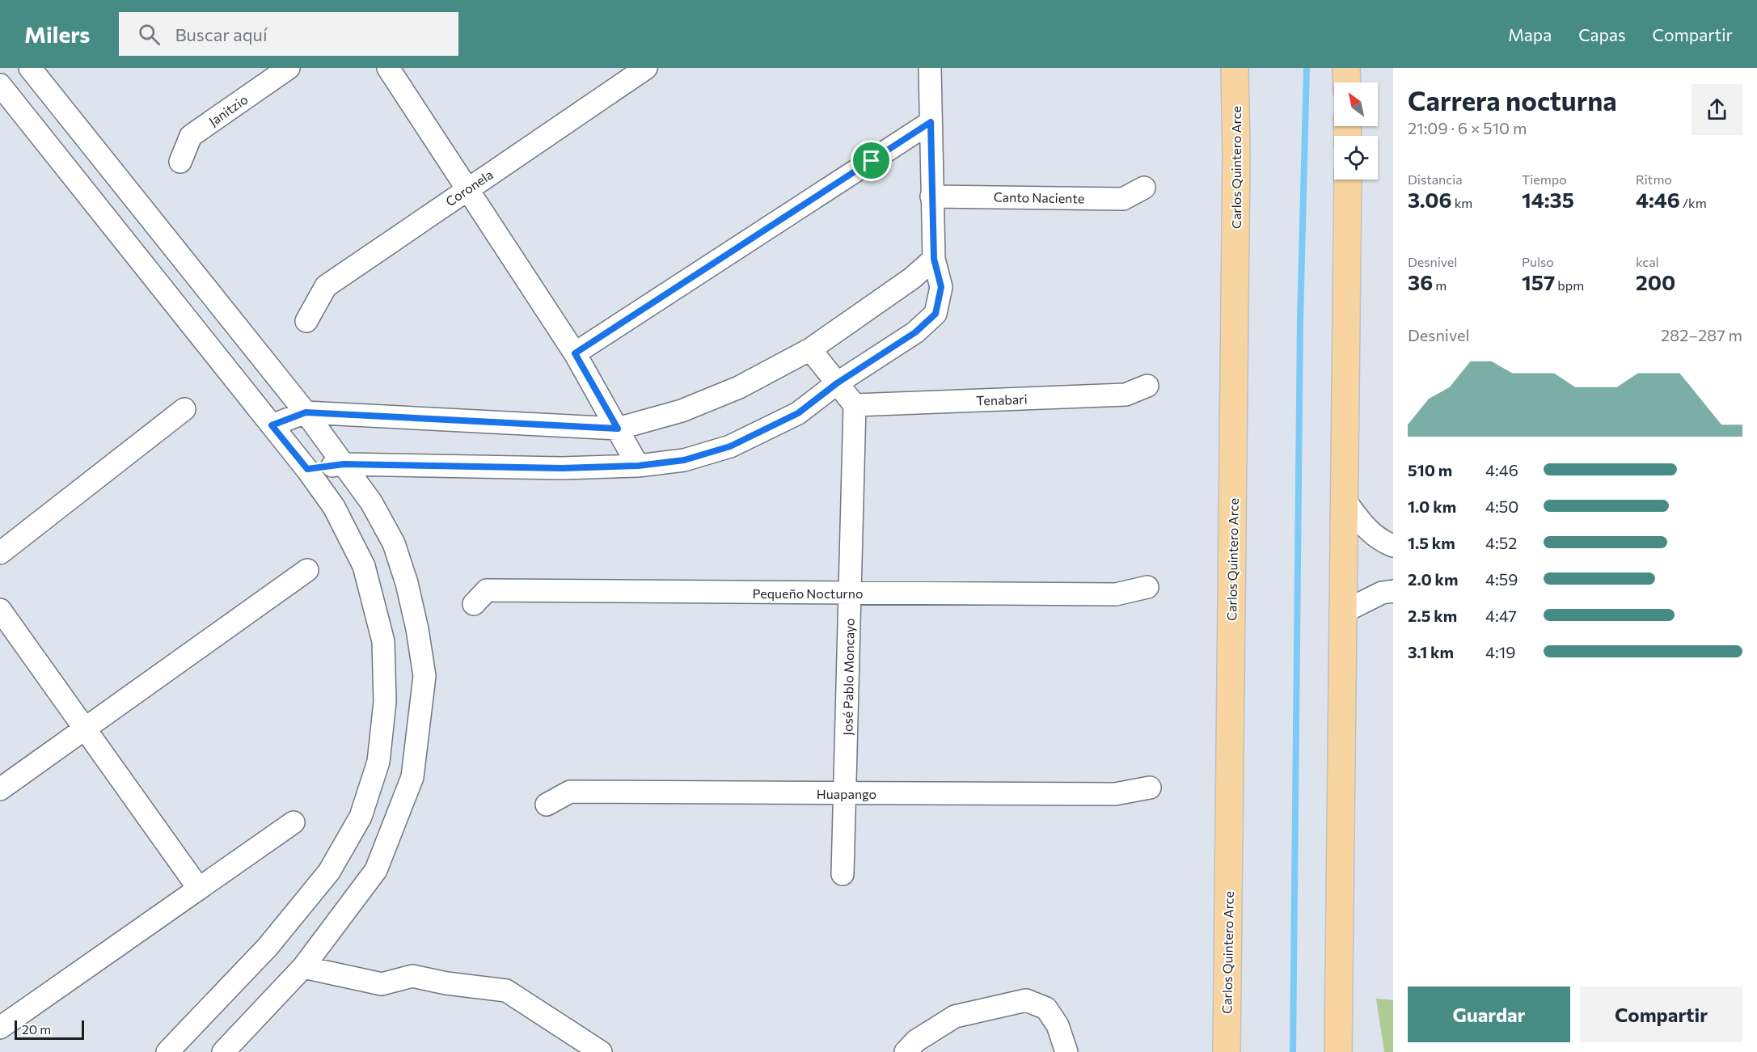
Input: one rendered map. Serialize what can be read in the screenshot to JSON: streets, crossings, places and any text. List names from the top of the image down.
{
  "streets": {
    "main road": ["Carlos Quintero Arce"],
    "street": [
      "Janitzio",
      "Coronela",
      "Canto Naciente",
      "Tenabari",
      "Pequeño Nocturno",
      "José Pablo Moncayo",
      "Huapango"
    ]
  },
  "crossings": [
    ["Tenabari", "José Pablo Moncayo"],
    ["Pequeño Nocturno", "José Pablo Moncayo"],
    ["José Pablo Moncayo", "Huapango"]
  ],
  "scale_bar": "20 m",
  "north": "top left",
  "page": {
    "header": "Milers",
    "search": "Buscar aquí",
    "nav": ["Mapa", "Capas", "Compartir"],
    "heading": ["Carrera nocturna", "21:09 · 6 × 510 m"],
    "stats": [
      ["Distancia", "3.06 km"],
      ["Tiempo", "14:35"],
      ["Ritmo", "4:46 /km"],
      ["Desnivel", "36 m"],
      ["Pulso", "157 bpm"],
      ["kcal", "200"]
    ],
    "chart": ["Desnivel", "282–287 m"],
    "list": [
      {
        "name": "510 m",
        "note": "4:46"
      },
      {
        "name": "1.0 km",
        "note": "4:50"
      },
      {
        "name": "1.5 km",
        "note": "4:52"
      },
      {
        "name": "2.0 km",
        "note": "4:59"
      },
      {
        "name": "2.5 km",
        "note": "4:47"
      },
      {
        "name": "3.1 km",
        "note": "4:19"
      }
    ],
    "buttons": ["Guardar", "Compartir"],
    "scale": "20 m"
  }
}
